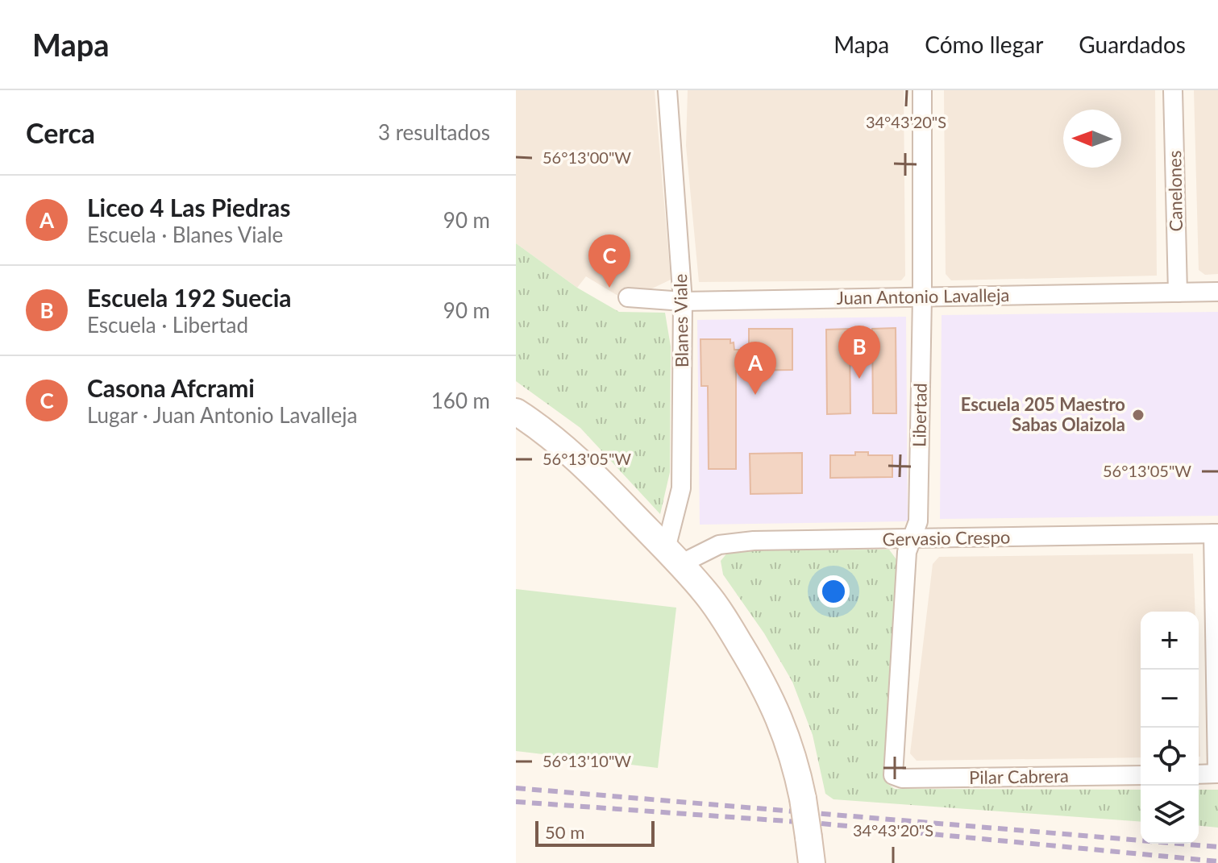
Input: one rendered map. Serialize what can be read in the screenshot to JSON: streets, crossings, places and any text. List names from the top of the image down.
{
  "streets": {
    "street": [
      "Canelones",
      "Juan Antonio Lavalleja",
      "Blanes Viale",
      "Libertad",
      "Gervasio Crespo",
      "Pilar Cabrera"
    ]
  },
  "crossings": [
    ["Canelones", "Juan Antonio Lavalleja"],
    ["Juan Antonio Lavalleja", "Blanes Viale"],
    ["Juan Antonio Lavalleja", "Libertad"],
    ["Blanes Viale", "Gervasio Crespo"],
    ["Libertad", "Gervasio Crespo"],
    ["Libertad", "Pilar Cabrera"]
  ],
  "places": ["Escuela 205 Maestro Sabas Olaizola"],
  "scale_bar": "50 m",
  "north": "left",
  "page": {
    "header": "Mapa",
    "nav": ["Mapa", "Cómo llegar", "Guardados"],
    "heading": ["Cerca", "3 resultados"],
    "list": [
      {
        "mark": "A",
        "name": "Liceo 4 Las Piedras",
        "note": "Escuela · Blanes Viale",
        "value": "90 m"
      },
      {
        "mark": "B",
        "name": "Escuela 192 Suecia",
        "note": "Escuela · Libertad",
        "value": "90 m"
      },
      {
        "mark": "C",
        "name": "Casona Afcrami",
        "note": "Lugar · Juan Antonio Lavalleja",
        "value": "160 m"
      }
    ],
    "pins": ["C", "B", "A"],
    "map_buttons": ["+", "−"],
    "scale": "50 m"
  },
  "coordinates": [
    "34°43'20\"S",
    "56°13'00\"W",
    "56°13'05\"W",
    "56°13'10\"W"
  ]
}
